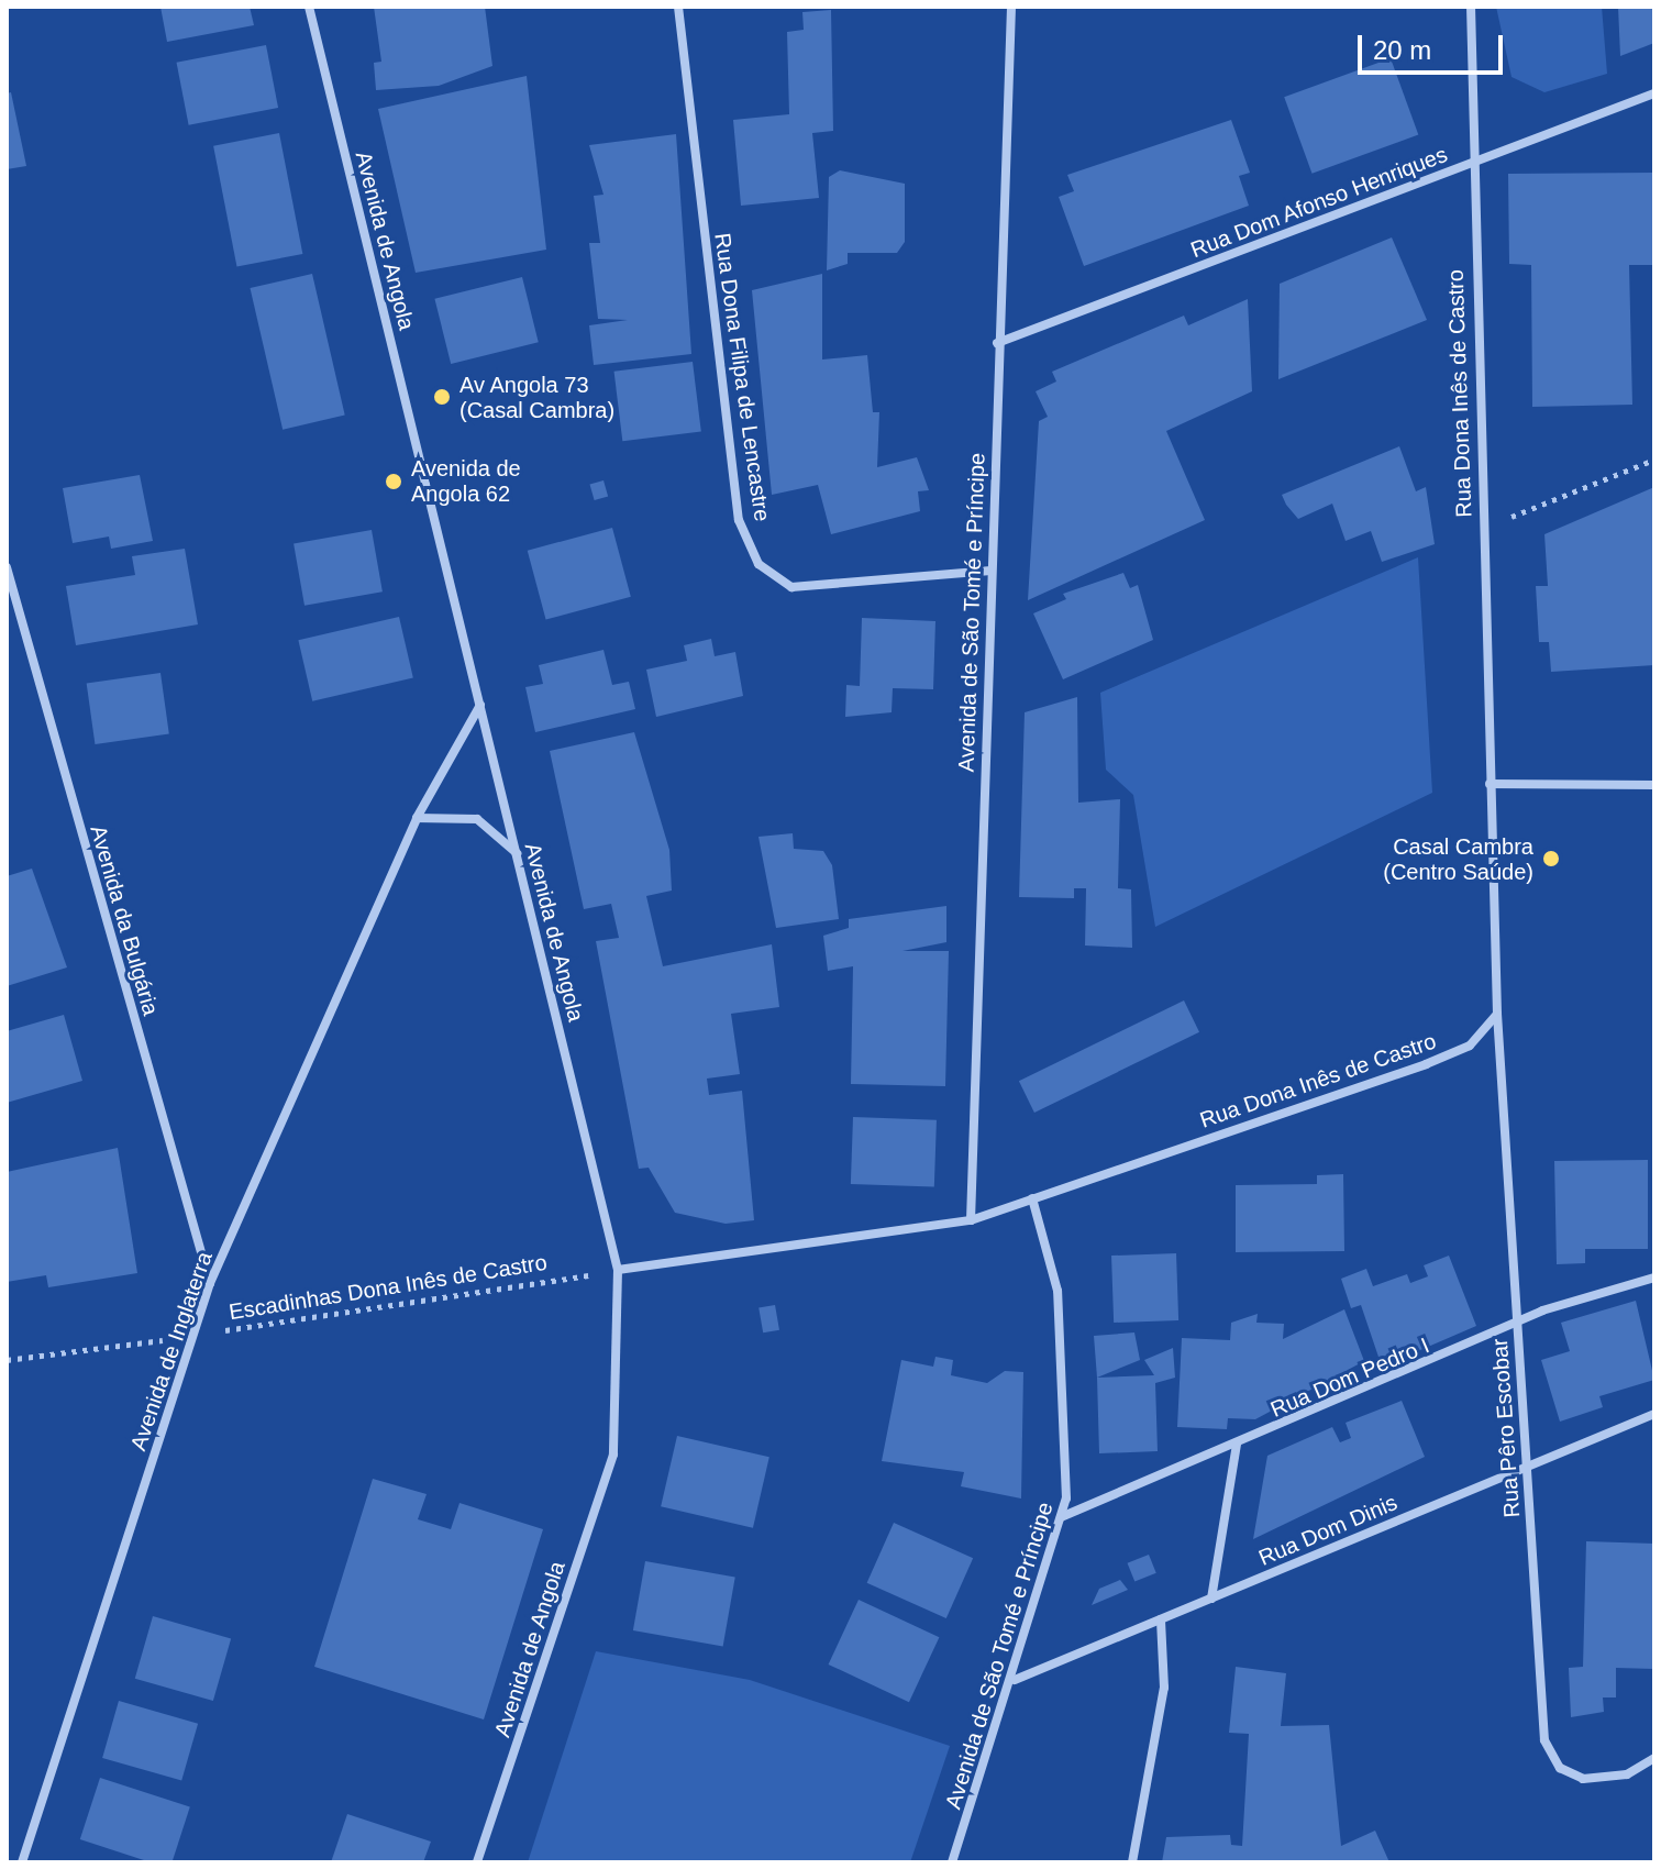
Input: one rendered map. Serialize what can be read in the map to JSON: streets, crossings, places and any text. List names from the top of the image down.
{
  "streets": {
    "street": [
      "Rua Dom Afonso Henriques",
      "Avenida de Angola",
      "Rua Dona Filipa de Lencastre",
      "Rua Dona Inês de Castro",
      "Avenida de São Tomé e Príncipe",
      "Avenida da Bulgária",
      "Avenida de Inglaterra",
      "Rua Dom Pedro I",
      "Rua Pêro Escobar",
      "Rua Dom Dinis"
    ],
    "path": ["Escadinhas Dona Inês de Castro"]
  },
  "crossings": [
    ["Rua Dom Afonso Henriques", "Rua Dona Inês de Castro"],
    ["Rua Dom Afonso Henriques", "Avenida de São Tomé e Príncipe"],
    ["Avenida de Angola", "Rua Dona Inês de Castro"],
    ["Avenida de Angola", "Escadinhas Dona Inês de Castro"],
    ["Avenida de Angola", "Avenida de Inglaterra"],
    ["Rua Dona Filipa de Lencastre", "Avenida de São Tomé e Príncipe"],
    ["Rua Dona Inês de Castro", "Avenida de São Tomé e Príncipe"],
    ["Rua Dona Inês de Castro", "Escadinhas Dona Inês de Castro"],
    ["Rua Dona Inês de Castro", "Rua Pêro Escobar"],
    ["Avenida de São Tomé e Príncipe", "Rua Dom Pedro I"],
    ["Avenida de São Tomé e Príncipe", "Rua Dom Dinis"],
    ["Avenida da Bulgária", "Avenida de Inglaterra"],
    ["Escadinhas Dona Inês de Castro", "Avenida de Inglaterra"],
    ["Rua Dom Pedro I", "Rua Pêro Escobar"],
    ["Rua Pêro Escobar", "Rua Dom Dinis"]
  ],
  "places": ["Av Angola 73 (Casal Cambra)", "Avenida de Angola 62", "Casal Cambra (Centro Saúde)"],
  "scale_bar": "20 m"
}
